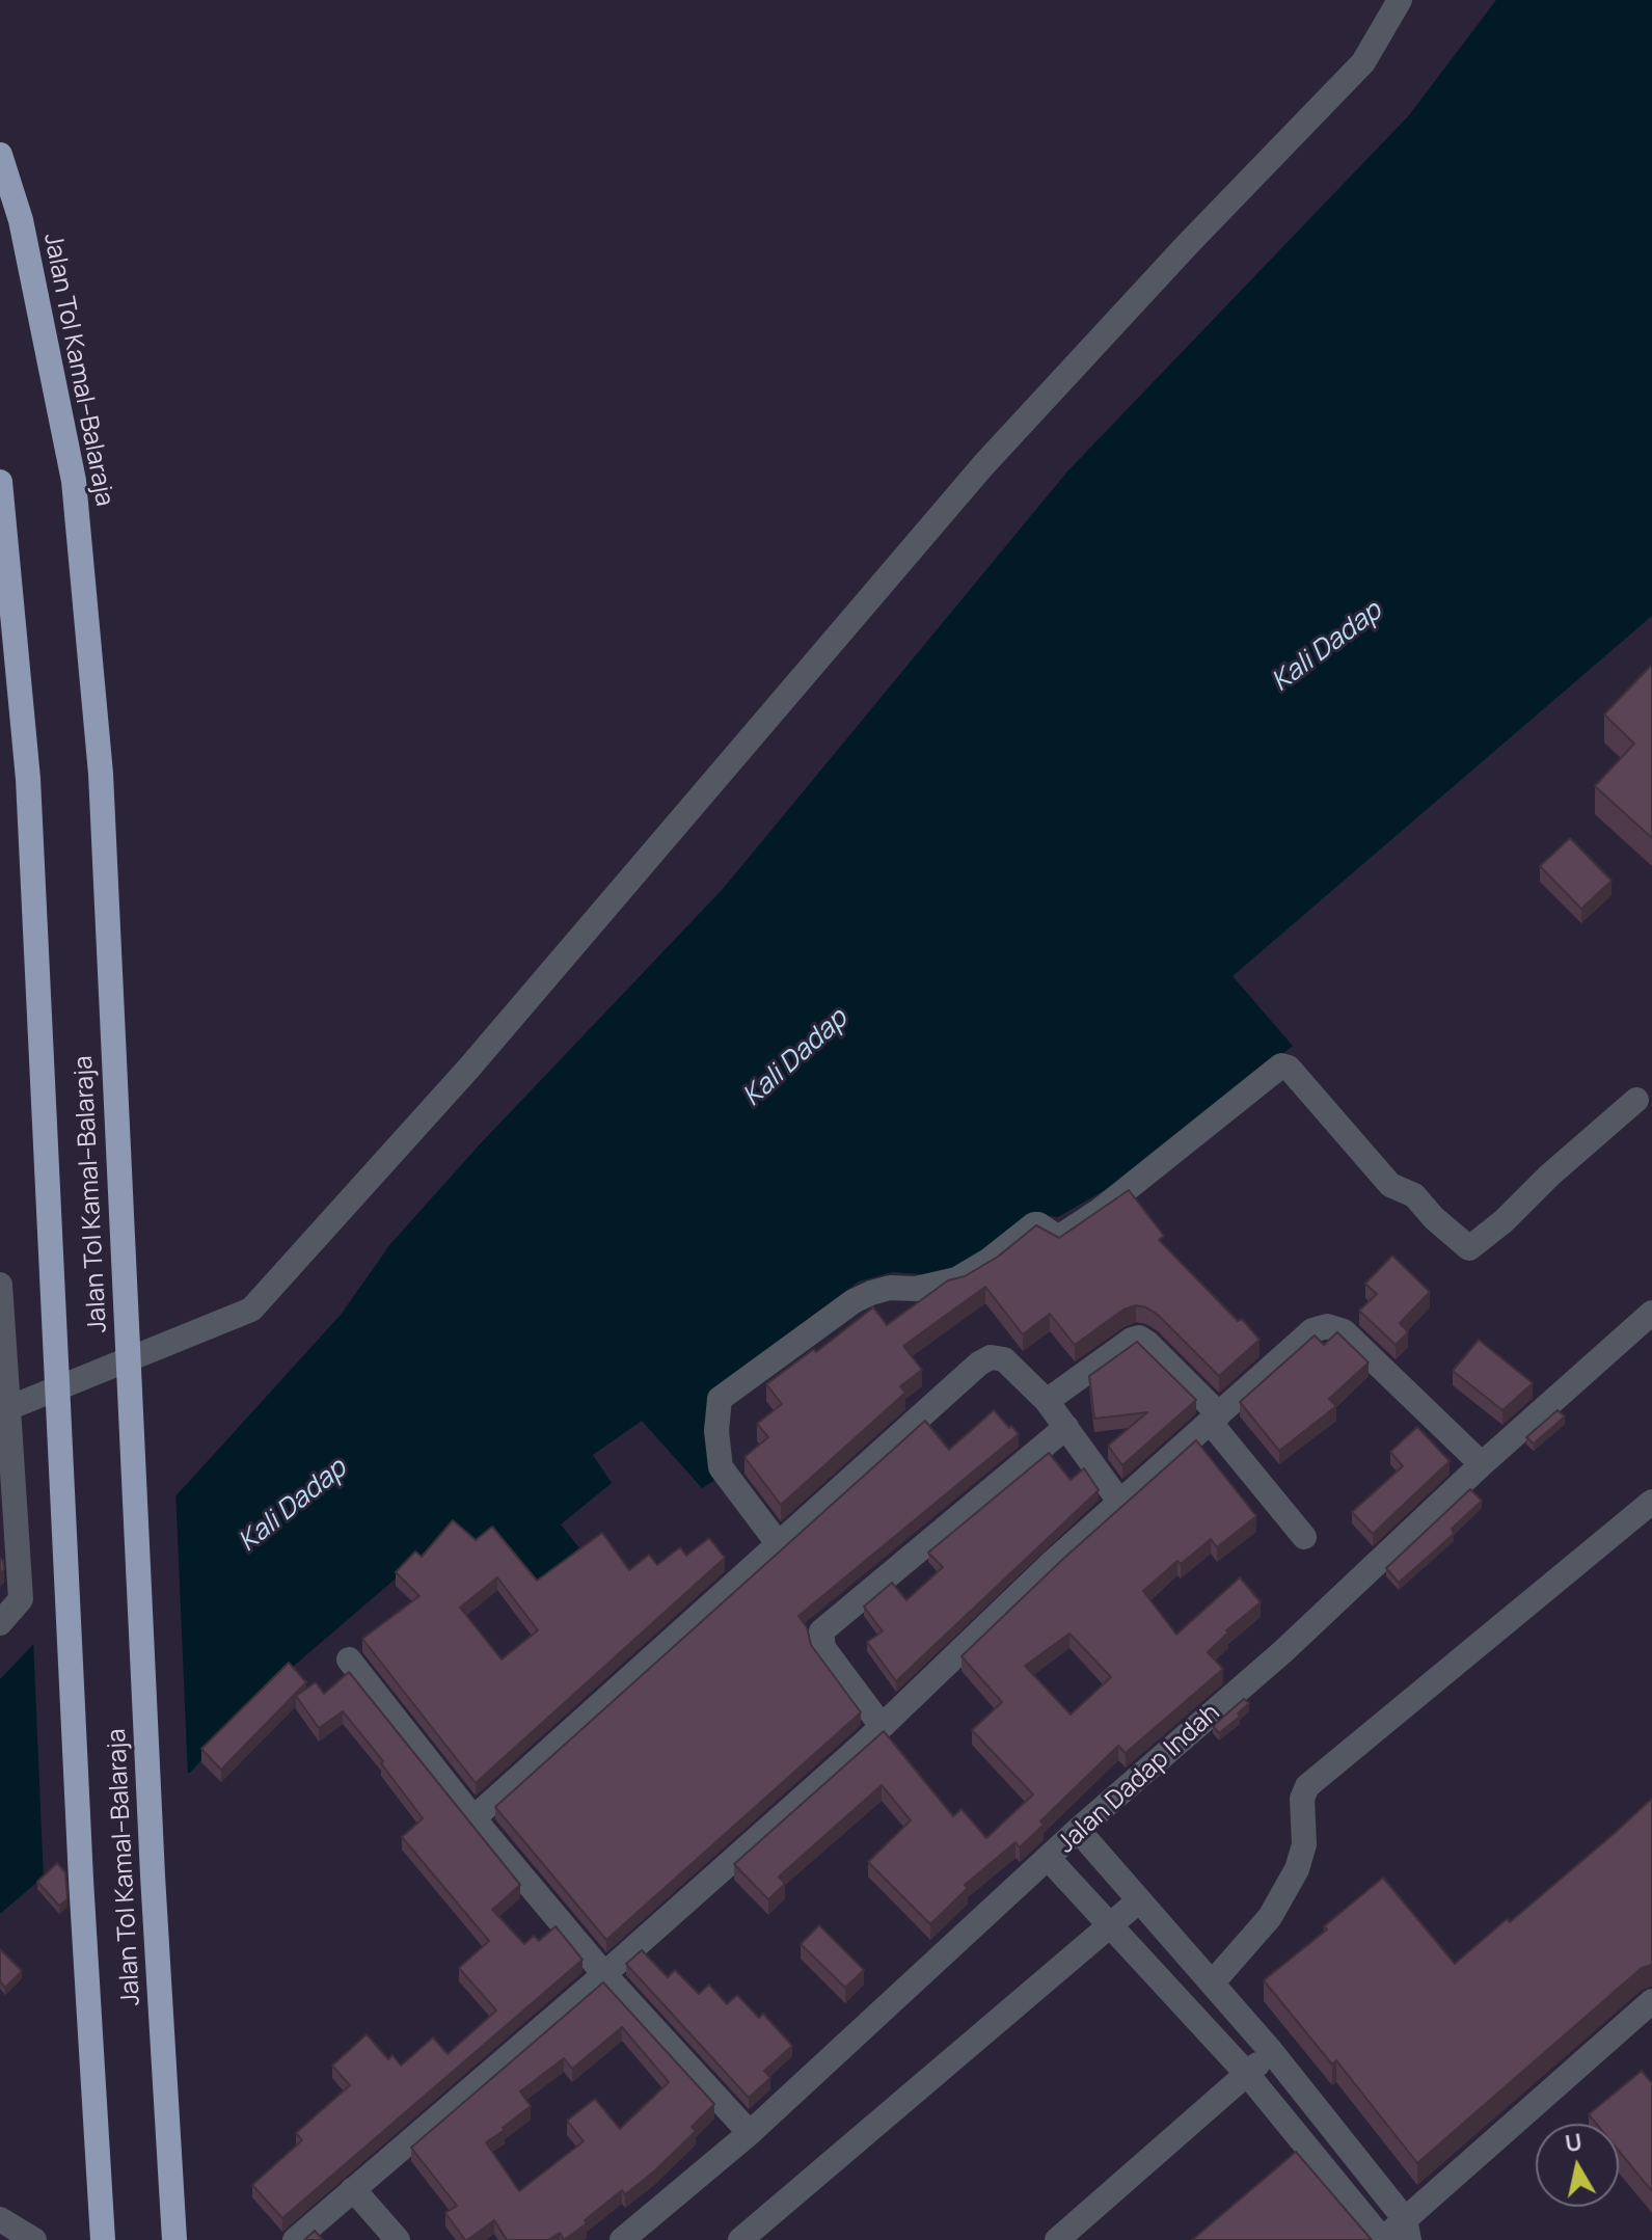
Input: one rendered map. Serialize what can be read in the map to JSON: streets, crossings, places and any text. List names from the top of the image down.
{
  "streets": {
    "highway": ["Jalan Tol Kamal–Balaraja"],
    "street": ["Jalan Dadap Indah"]
  },
  "water": ["Kali Dadap"],
  "north": "top"
}
